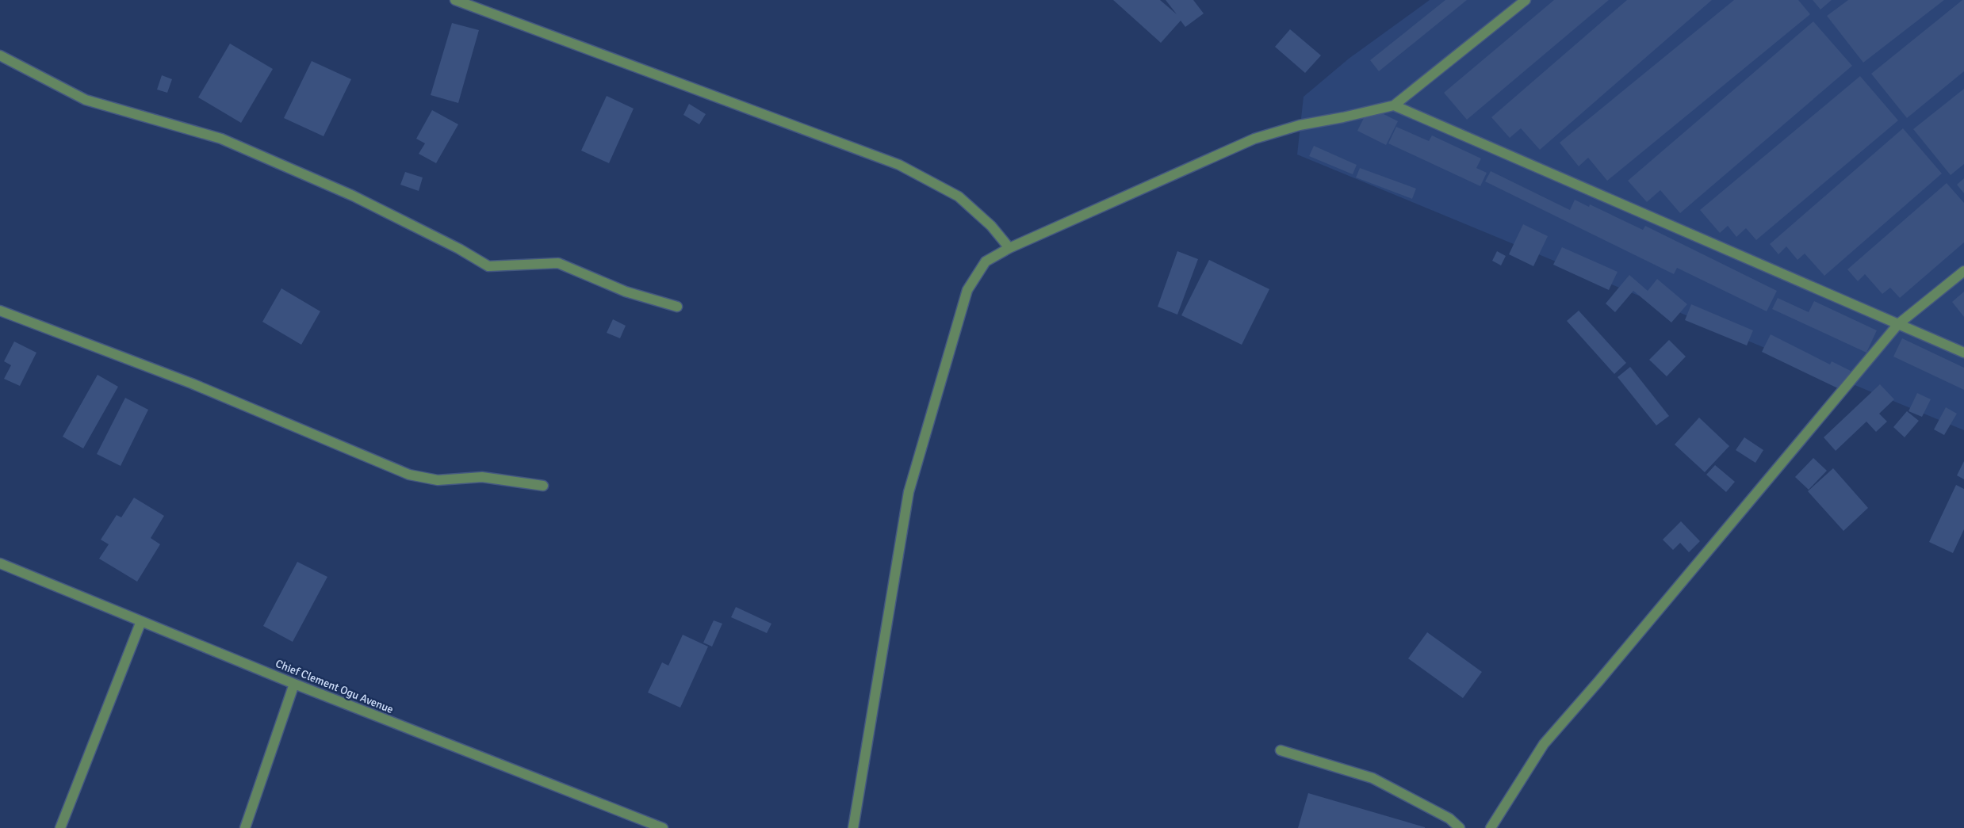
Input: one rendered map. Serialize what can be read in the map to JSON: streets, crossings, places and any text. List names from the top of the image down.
{
  "streets": {
    "street": ["Chief Clement Ogu Avenue"]
  }
}
